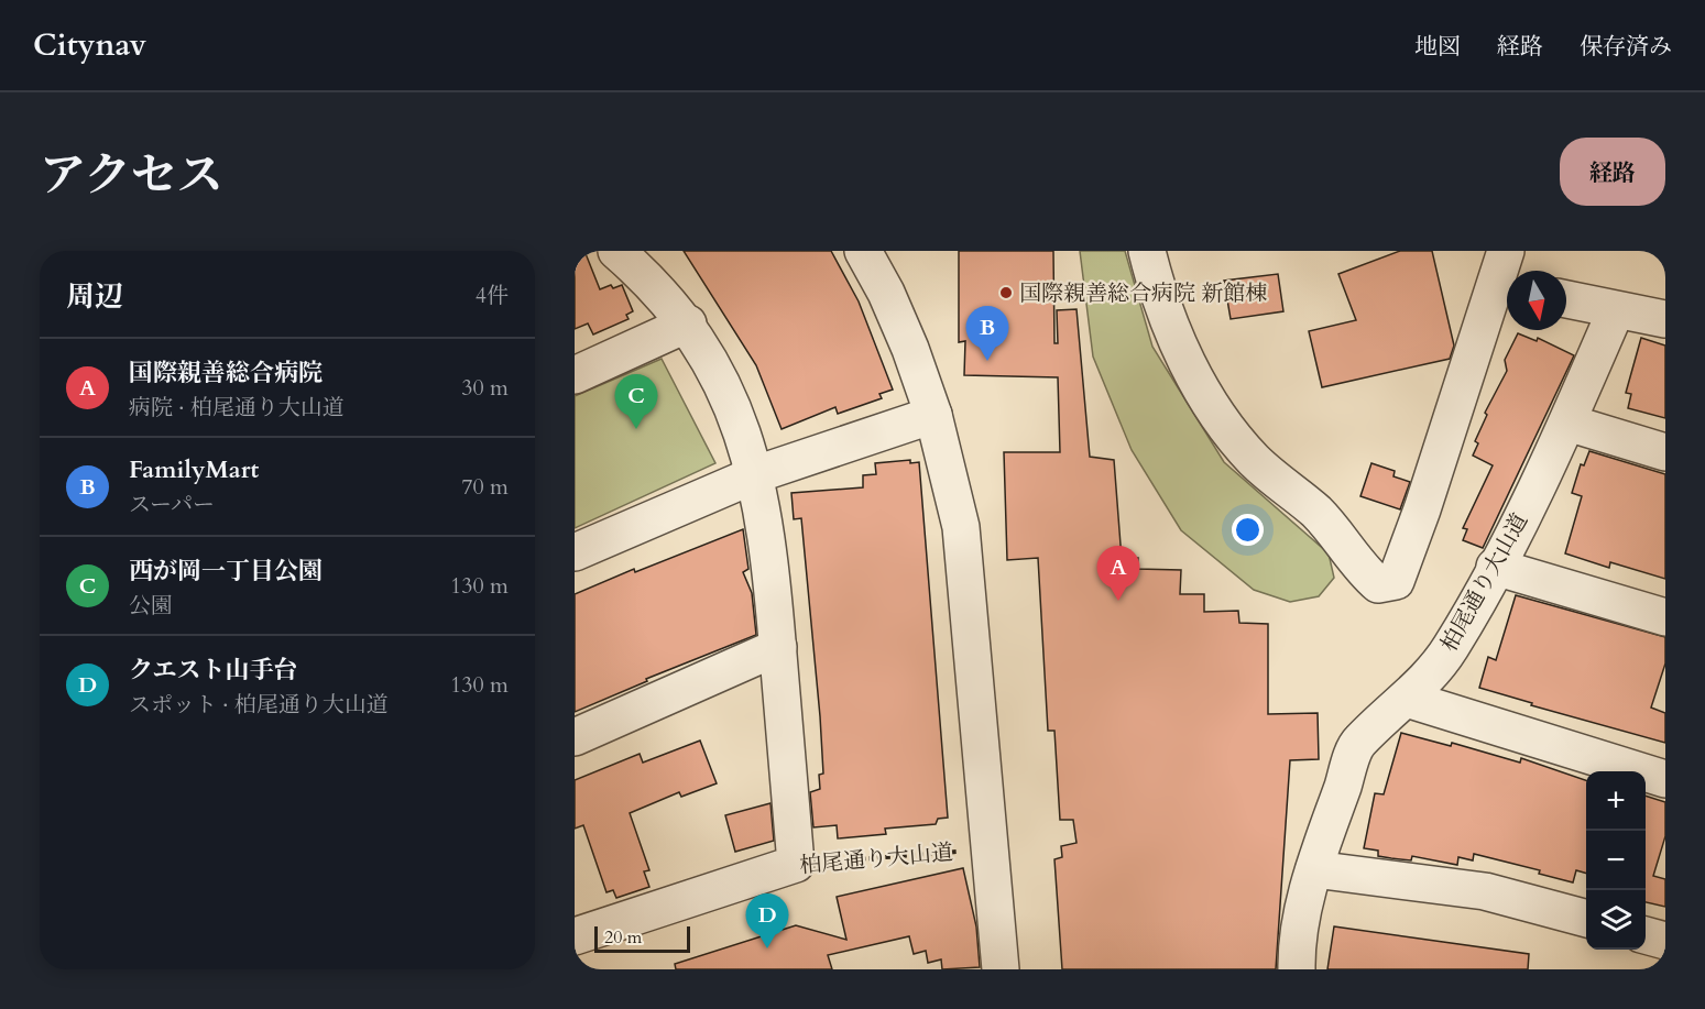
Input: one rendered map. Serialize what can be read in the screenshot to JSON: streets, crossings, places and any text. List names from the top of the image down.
{
  "streets": {
    "street": ["柏尾通り大山道"]
  },
  "places": ["国際親善総合病院 新館棟"],
  "scale_bar": "20 m",
  "north": "bottom",
  "page": {
    "header": "Citynav",
    "nav": ["地図", "経路", "保存済み"],
    "title": "アクセス",
    "buttons": "経路",
    "heading": ["周辺", "4件"],
    "pins": [
      "B",
      "C",
      "A",
      "D"
    ],
    "list": [
      {
        "mark": "A",
        "name": "国際親善総合病院",
        "note": "病院 · 柏尾通り大山道",
        "value": "30 m"
      },
      {
        "mark": "B",
        "name": "FamilyMart",
        "note": "スーパー",
        "value": "70 m"
      },
      {
        "mark": "C",
        "name": "西が岡一丁目公園",
        "note": "公園",
        "value": "130 m"
      },
      {
        "mark": "D",
        "name": "クエスト山手台",
        "note": "スポット · 柏尾通り大山道",
        "value": "130 m"
      }
    ],
    "map_buttons": ["+", "−"],
    "scale": "20 m"
  }
}
